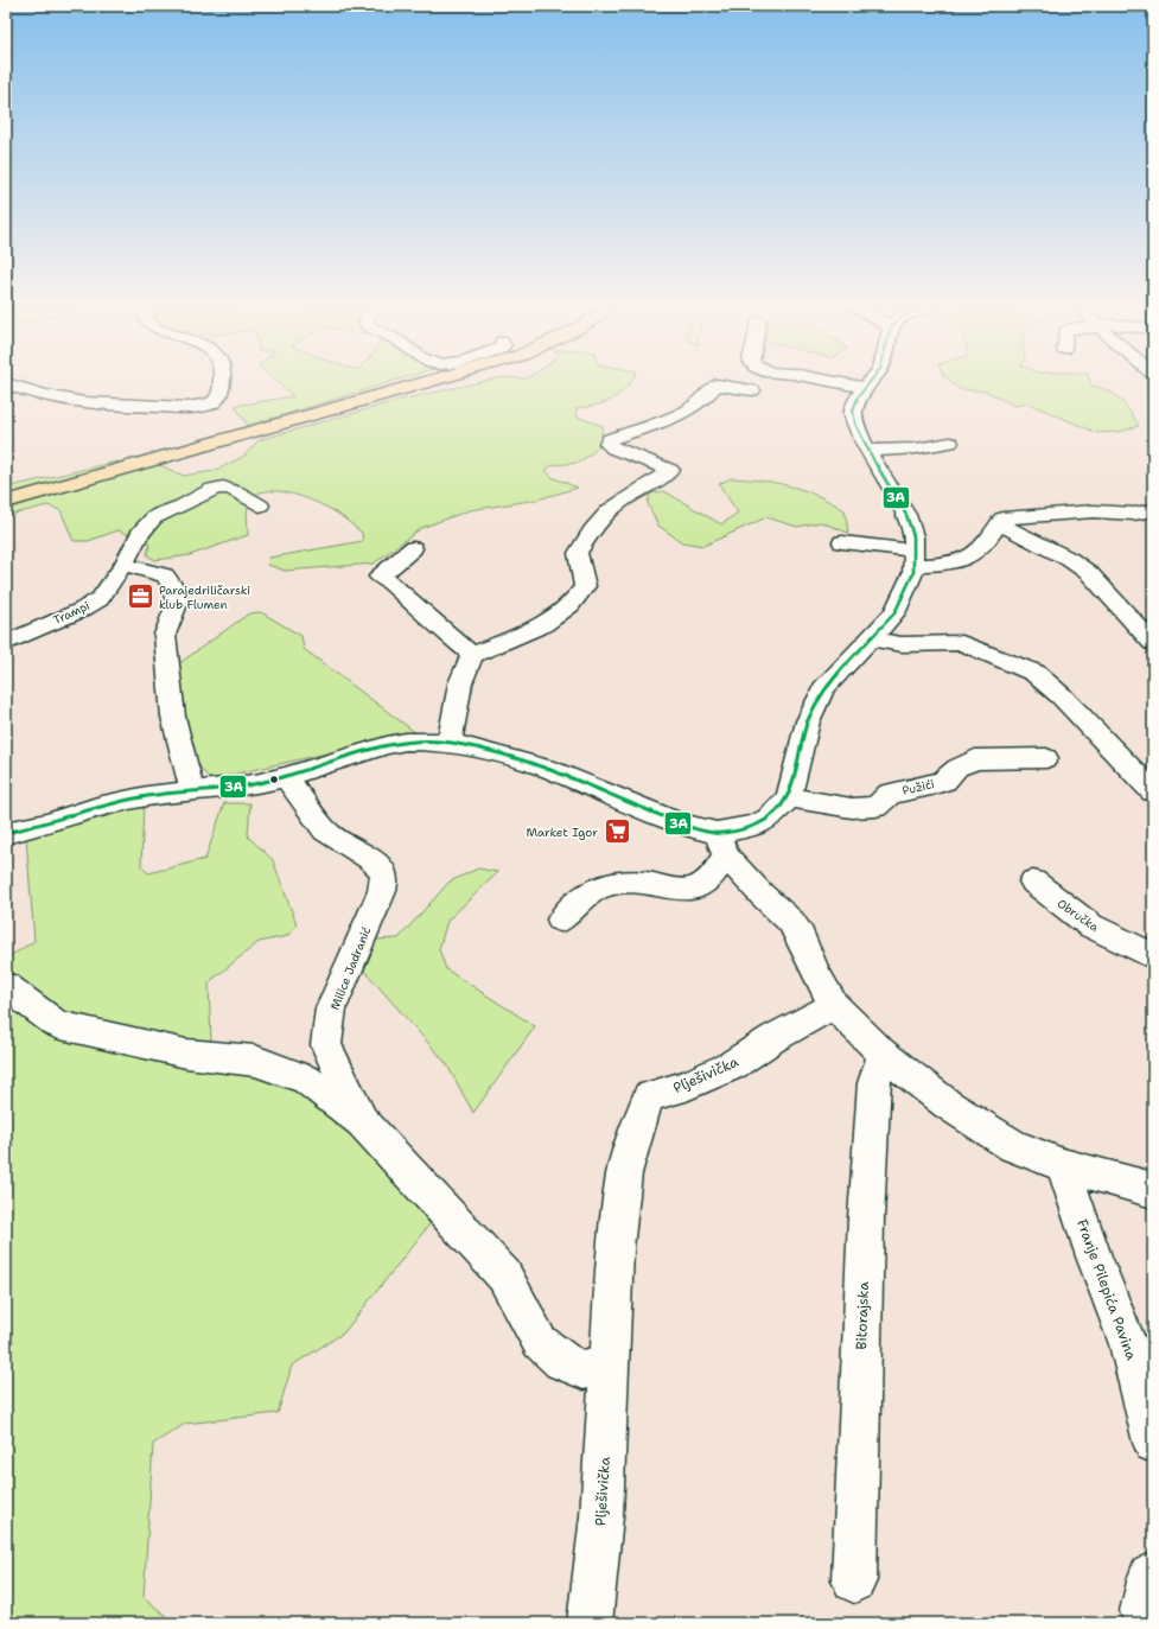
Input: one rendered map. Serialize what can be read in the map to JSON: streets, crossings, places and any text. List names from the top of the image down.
{
  "streets": {
    "street": [
      "Trampi",
      "Pužići",
      "Obručka",
      "Milice Jadranić",
      "Plješivička",
      "Franje Pilepića Pavina",
      "Bitorajska"
    ]
  },
  "places": {
    "office": ["Parajedriličarski klub Flumen"],
    "supermarket": ["Market Igor"]
  },
  "lines": ["transit line 3A"]
}
